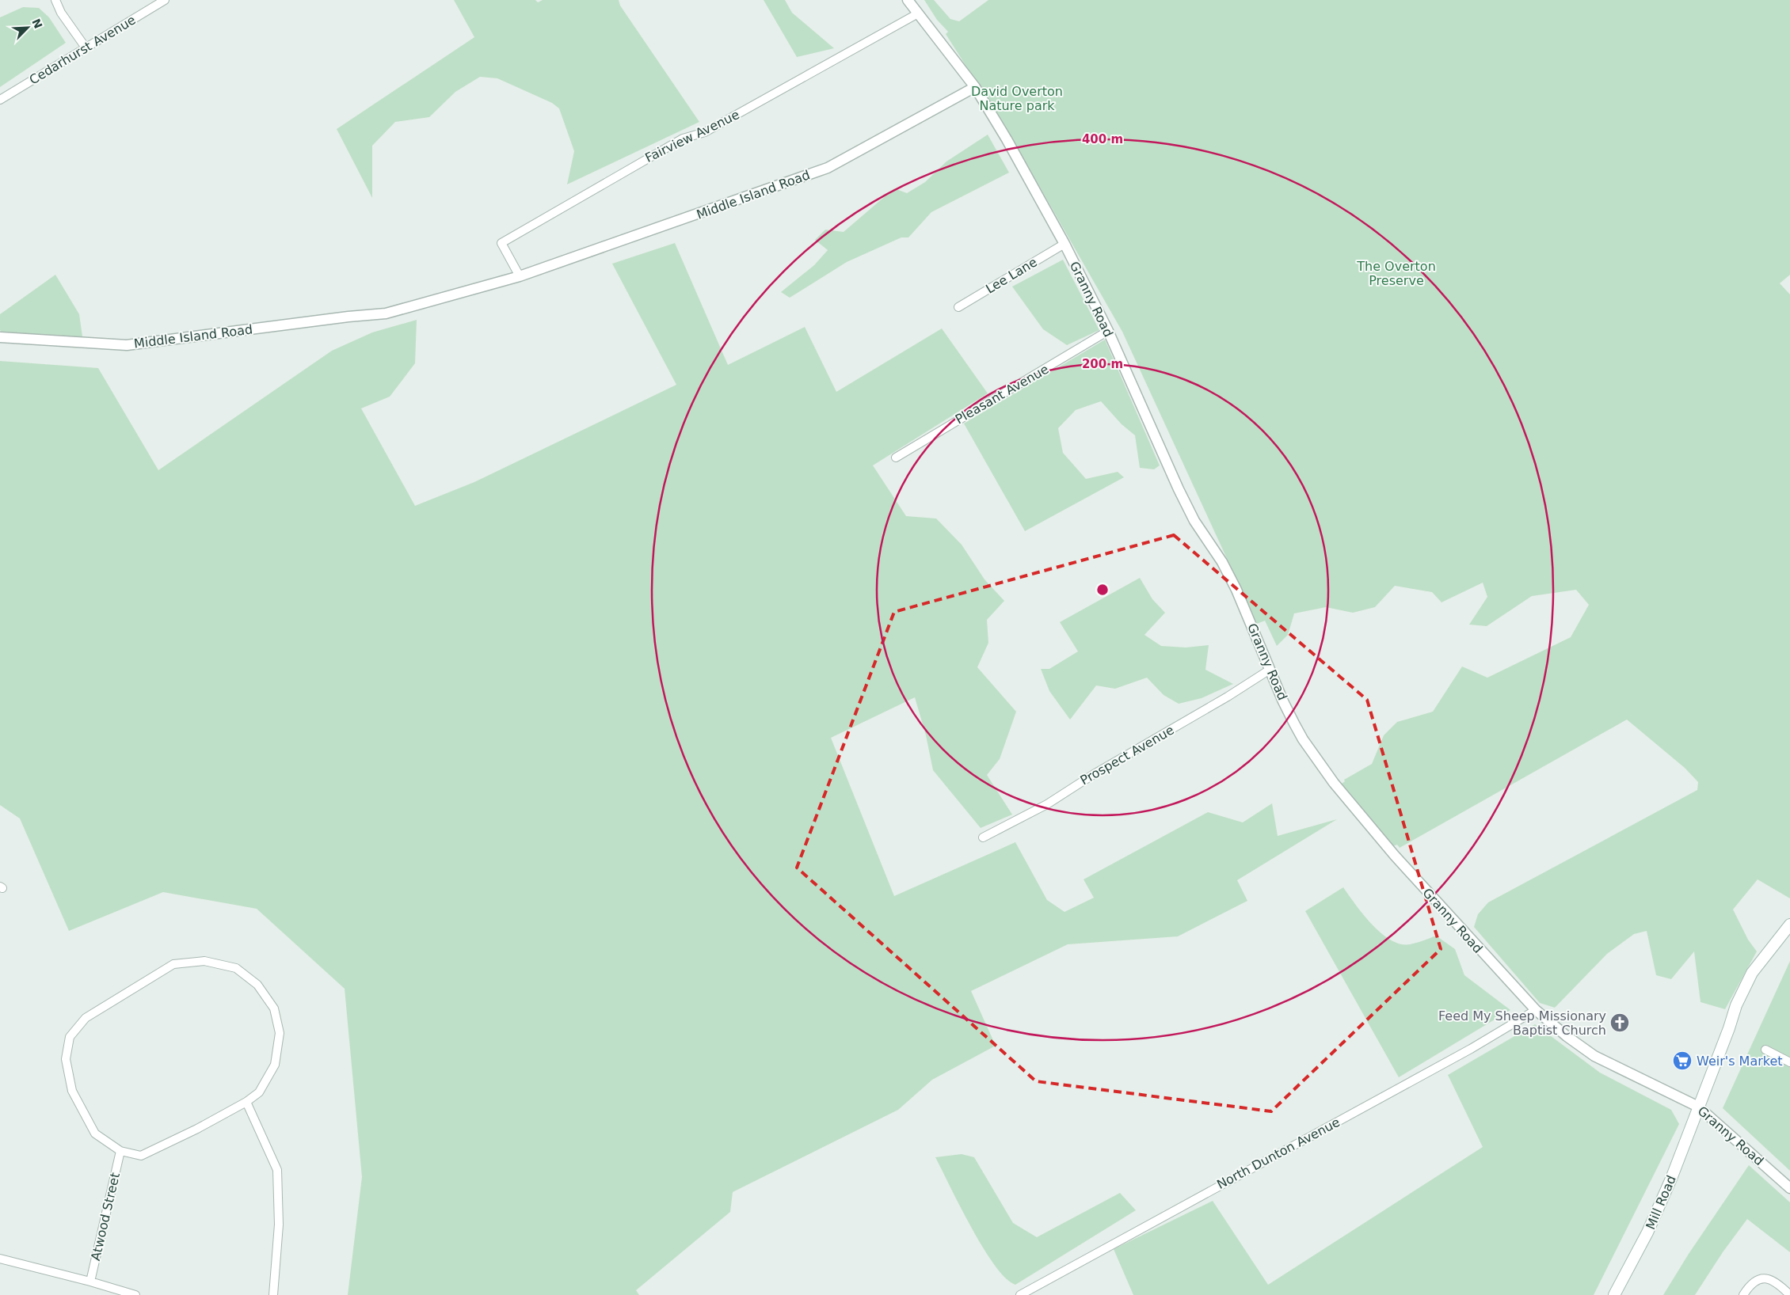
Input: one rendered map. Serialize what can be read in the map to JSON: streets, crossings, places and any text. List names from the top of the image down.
{
  "streets": {
    "main road": ["Mill Road"],
    "street": [
      "Cedarhurst Avenue",
      "Fairview Avenue",
      "Middle Island Road",
      "Lee Lane",
      "Granny Road",
      "Pleasant Avenue",
      "Prospect Avenue",
      "North Dunton Avenue",
      "Atwood Street"
    ]
  },
  "crossings": [
    ["Fairview Avenue", "Middle Island Road"],
    ["Fairview Avenue", "Granny Road"],
    ["Middle Island Road", "Granny Road"],
    ["Lee Lane", "Granny Road"],
    ["Granny Road", "Pleasant Avenue"],
    ["Granny Road", "Prospect Avenue"],
    ["Granny Road", "North Dunton Avenue"],
    ["Granny Road", "Mill Road"]
  ],
  "parks": ["David Overton Nature park", "The Overton Preserve"],
  "places": {
    "church": ["Feed My Sheep Missionary Baptist Church"],
    "supermarket": ["Weir's Market"]
  },
  "north": "top right",
  "rings": ["400 m", "200 m"]
}
